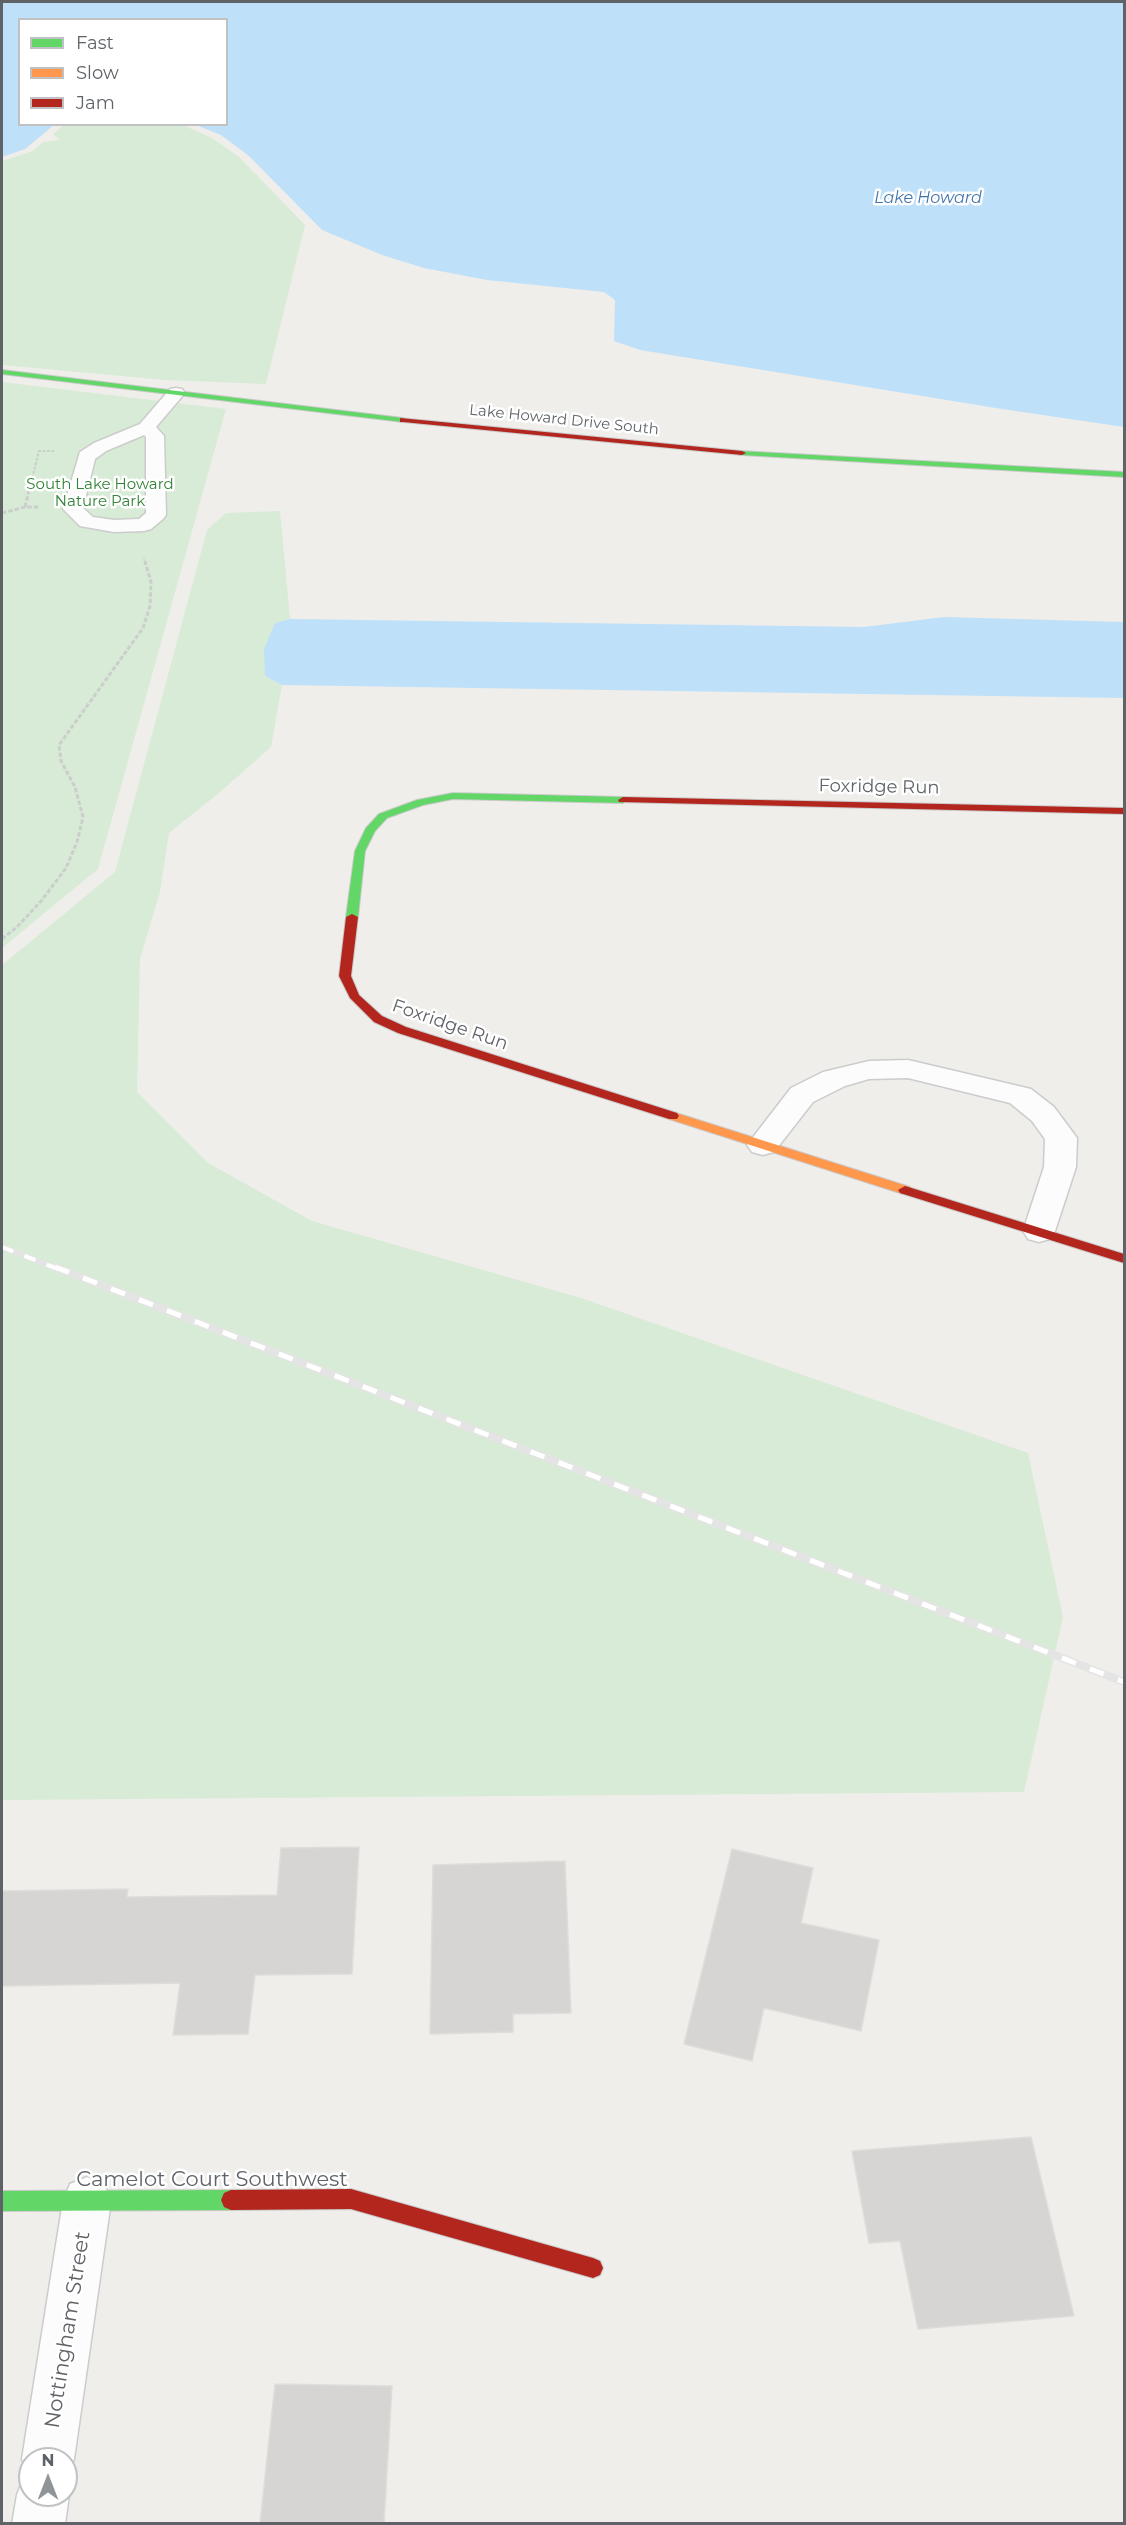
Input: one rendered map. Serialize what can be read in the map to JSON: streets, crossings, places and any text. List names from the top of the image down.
{
  "streets": {
    "street": [
      "Lake Howard Drive South",
      "Foxridge Run",
      "Camelot Court Southwest",
      "Nottingham Street"
    ]
  },
  "crossings": [
    ["Camelot Court Southwest", "Nottingham Street"]
  ],
  "water": ["Lake Howard"],
  "parks": ["South Lake Howard Nature Park"],
  "legend": ["Fast", "Slow", "Jam"],
  "north": "top"
}
